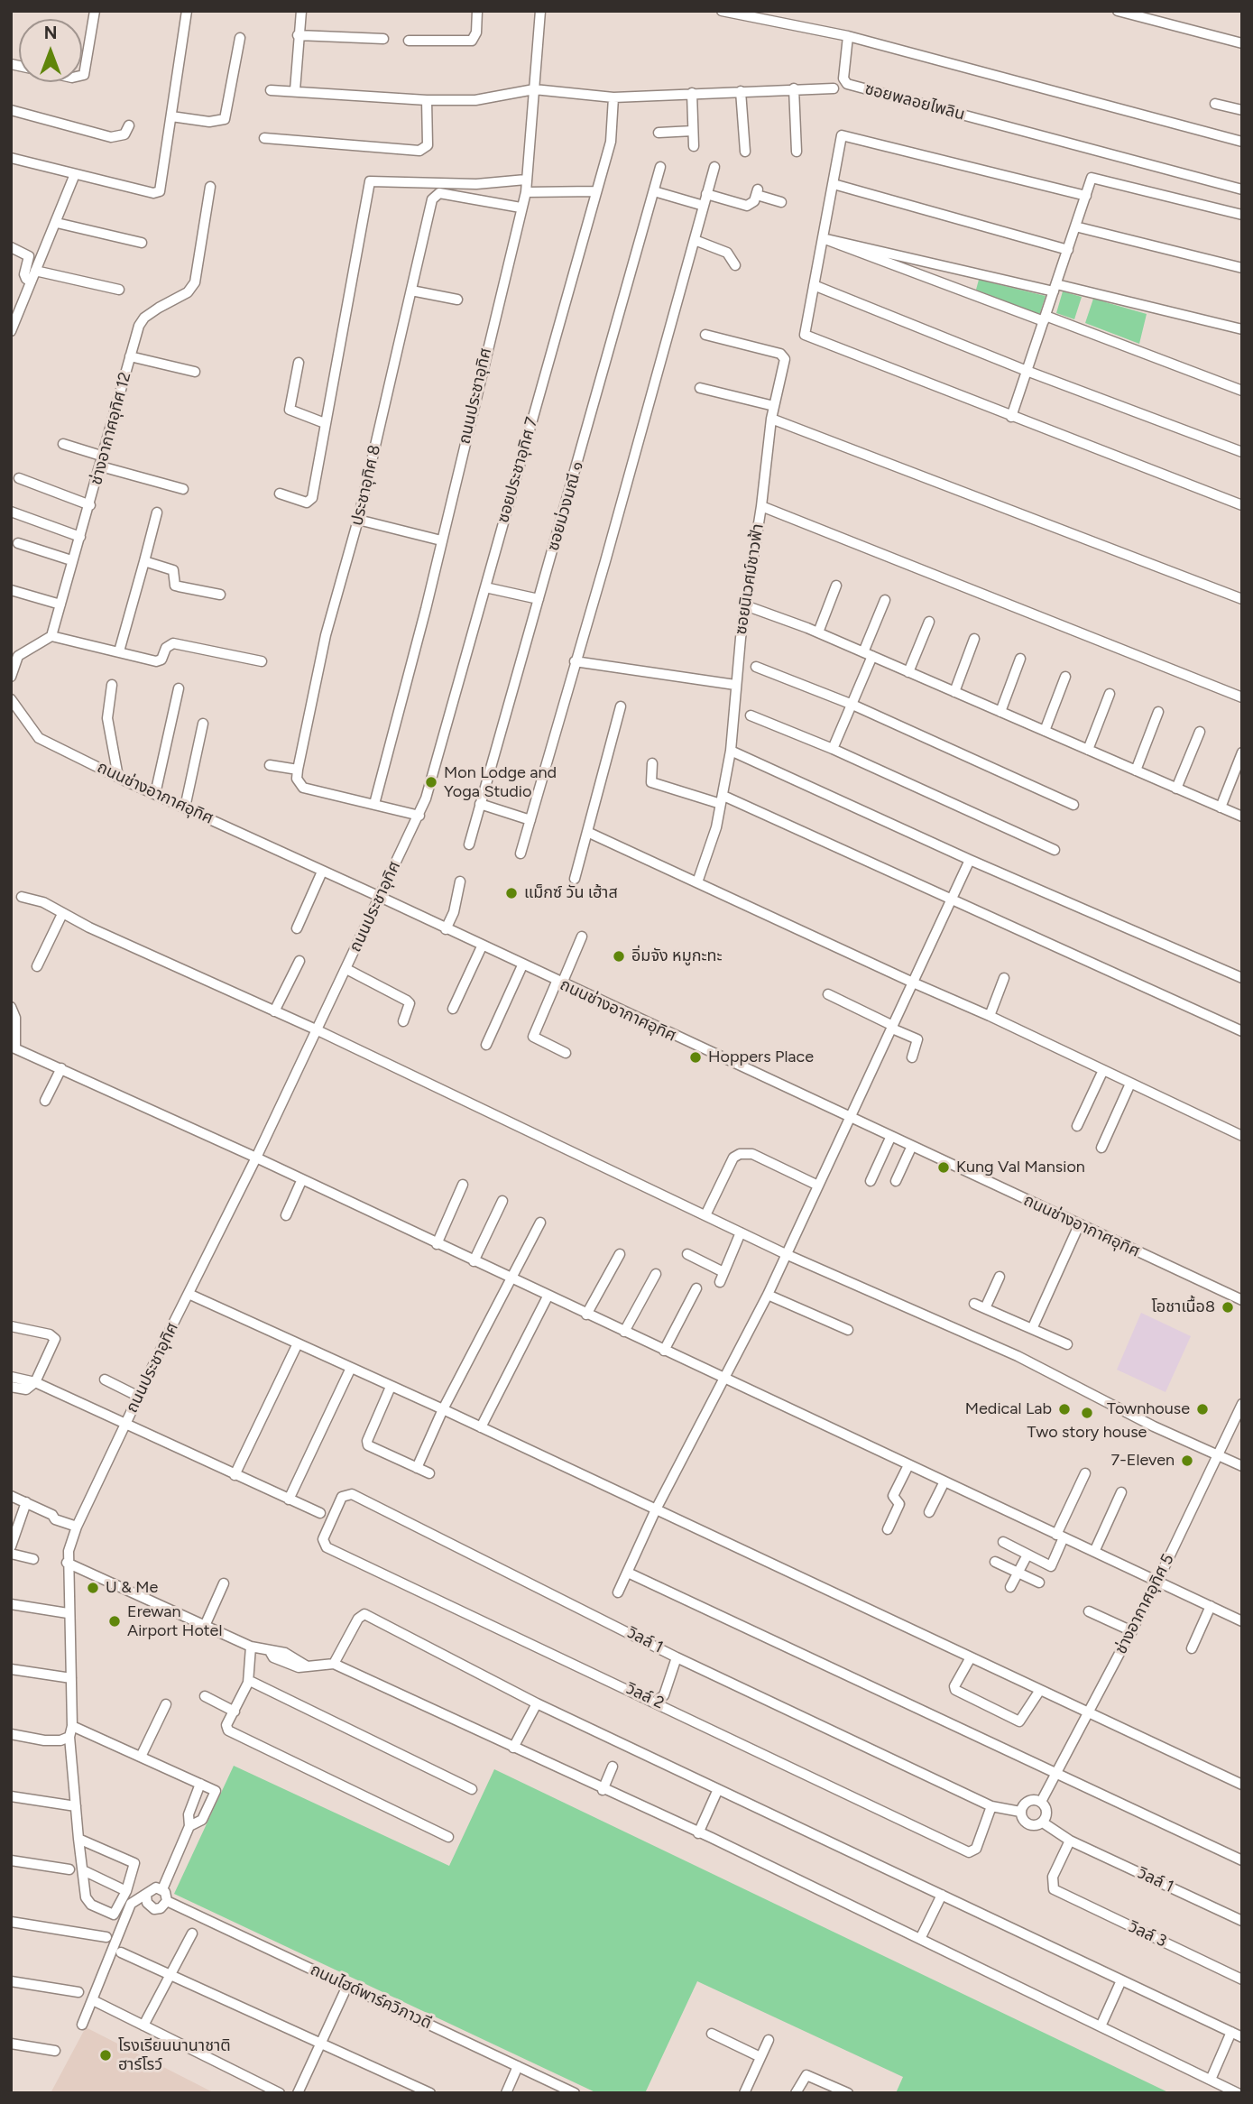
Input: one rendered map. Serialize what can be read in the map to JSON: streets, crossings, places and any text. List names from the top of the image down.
{
  "streets": {
    "street": [
      "ซอยพลอยไพลิน",
      "ถนนประชาอุทิศ",
      "ช่างอากาศอุทิศ 12",
      "ซอยประชาอุทิศ 7",
      "ประชาอุทิศ 8",
      "ซอยม่วงมณี ๑",
      "ซอยนิเวศม์ชาวฟ้า",
      "ถนนช่างอากาศอุทิศ",
      "ช่างอากาศอุทิศ 5",
      "วิลล์ 1",
      "วิลล์ 2",
      "วิลล์ 3",
      "ถนนไฮด์พาร์ควิภาวดี"
    ]
  },
  "crossings": [
    ["ถนนประชาอุทิศ", "ซอยประชาอุทิศ 7"],
    ["ถนนประชาอุทิศ", "ประชาอุทิศ 8"],
    ["ถนนประชาอุทิศ", "ถนนช่างอากาศอุทิศ"],
    ["ช่างอากาศอุทิศ 5", "วิลล์ 1"],
    ["วิลล์ 1", "วิลล์ 2"],
    ["วิลล์ 1", "วิลล์ 3"]
  ],
  "places": [
    "Mon Lodge and Yoga Studio",
    "แม็กซ์ วัน เฮ้าส",
    "อิ่มจัง หมูกะทะ",
    "Hoppers Place",
    "Kung Val Mansion",
    "โอชาเนื้อ8",
    "Medical Lab",
    "Townhouse",
    "Two story house",
    "7-Eleven",
    "U & Me",
    "Erewan Airport Hotel",
    "โรงเรียนนานาชาติ ฮาร์โรว์"
  ],
  "north": "top"
}
